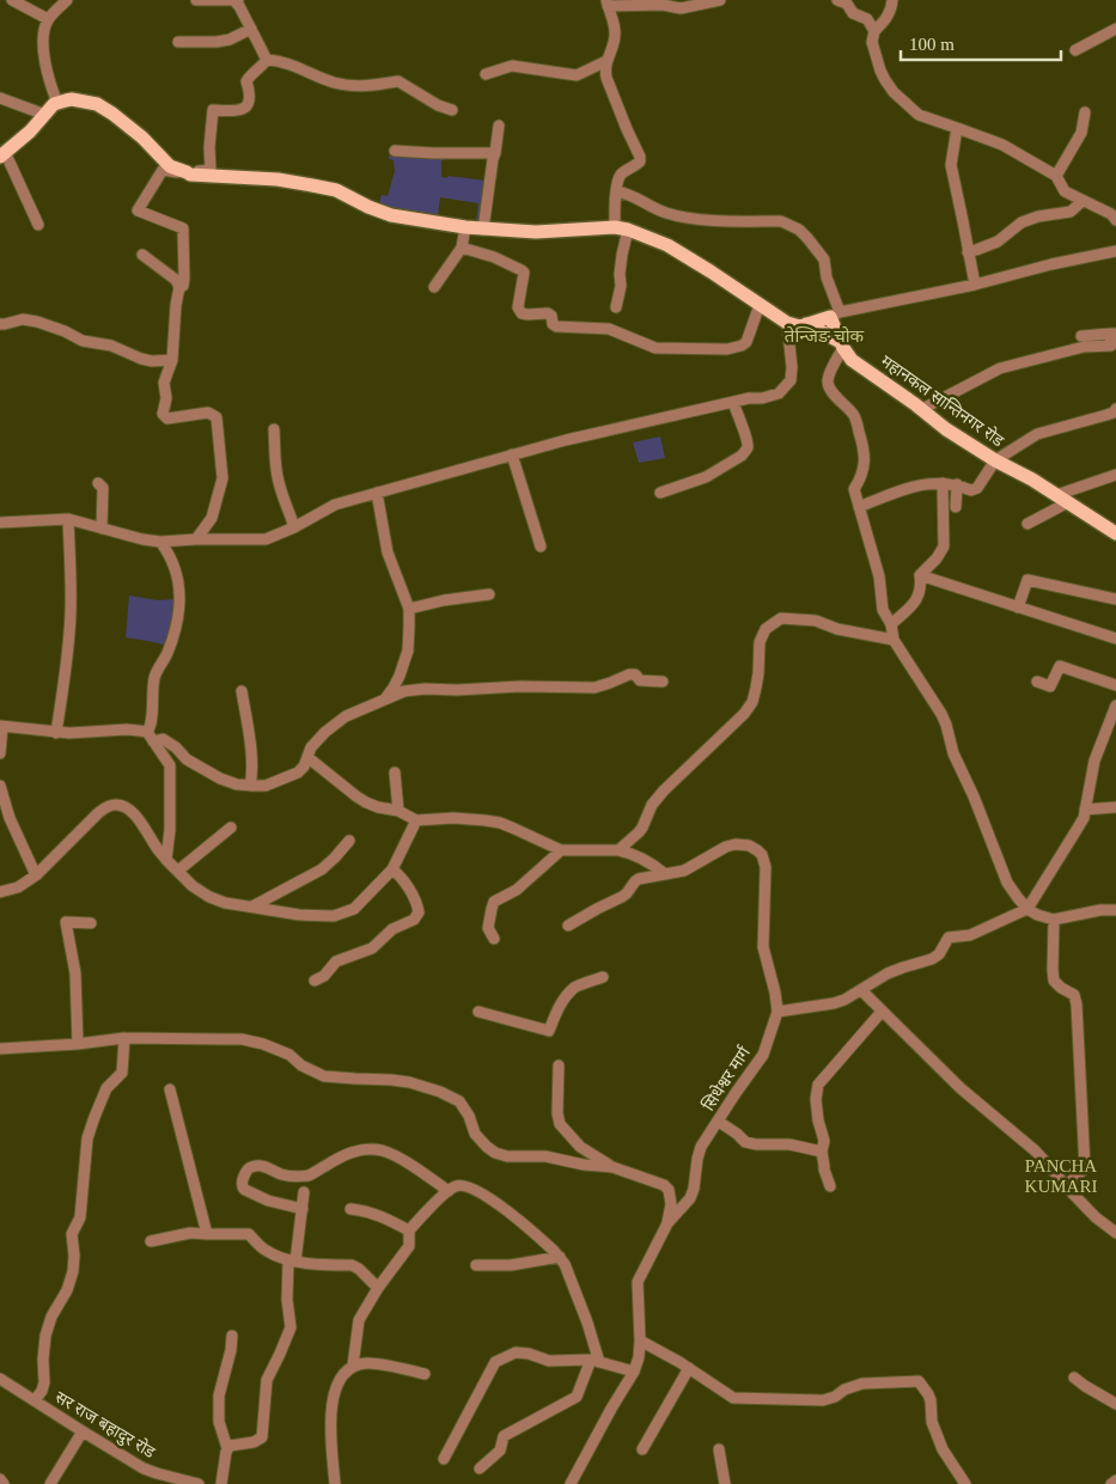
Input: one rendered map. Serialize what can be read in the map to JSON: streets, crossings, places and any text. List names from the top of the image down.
{
  "streets": {
    "main road": ["महानकल सान्तिनगर रोड"],
    "street": ["सिधेश्वर मार्ग", "सर राज बहादुर रोड"]
  },
  "districts": ["तेन्जिङ चोक", "PANCHA KUMARI"],
  "scale_bar": "100 m"
}
